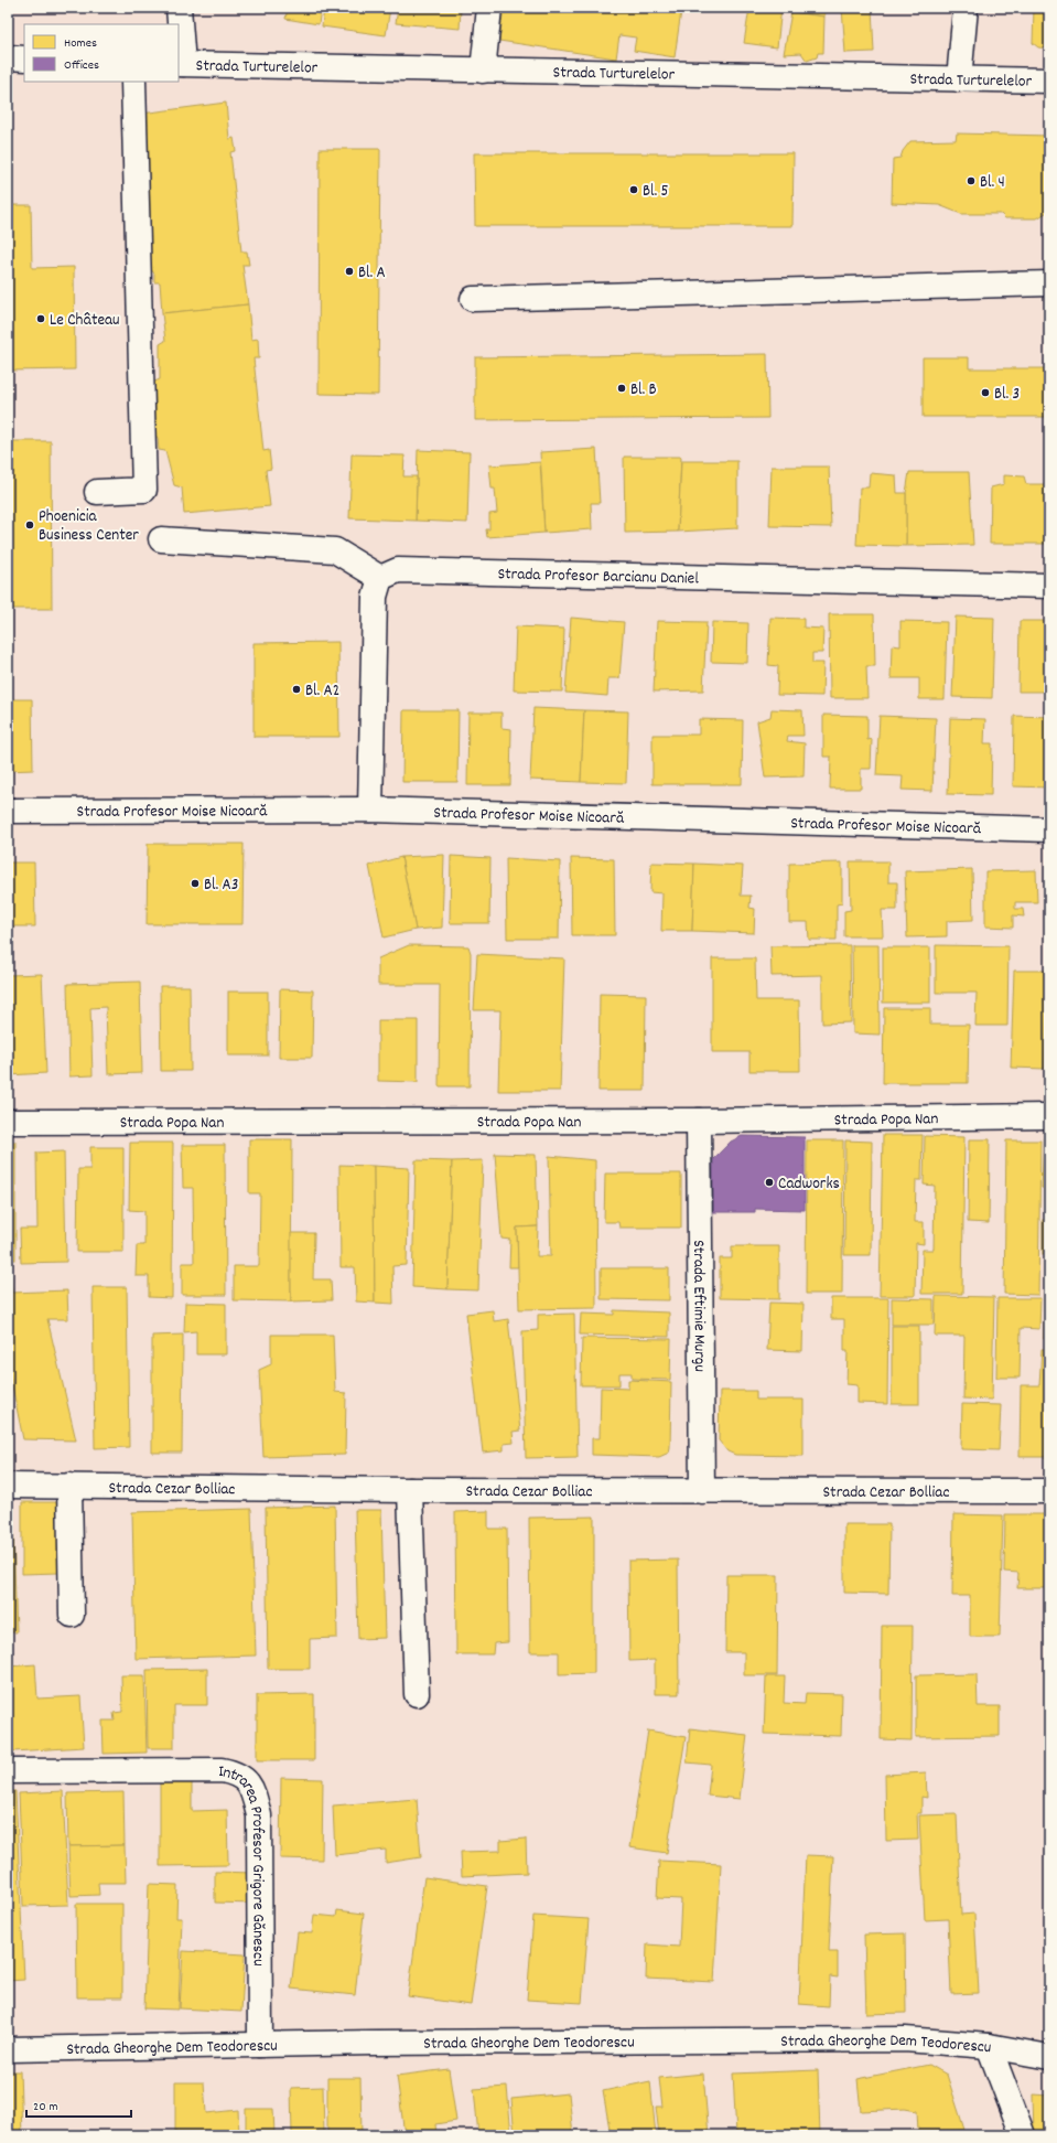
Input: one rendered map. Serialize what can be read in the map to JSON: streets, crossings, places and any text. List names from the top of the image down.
{
  "streets": {
    "street": [
      "Strada Turturelelor",
      "Strada Profesor Barcianu Daniel",
      "Strada Profesor Moise Nicoară",
      "Strada Popa Nan",
      "Strada Eftimie Murgu",
      "Strada Cezar Bolliac",
      "Intrarea Profesor Grigore Gănescu",
      "Strada Gheorghe Dem Teodorescu"
    ]
  },
  "crossings": [
    ["Strada Popa Nan", "Strada Eftimie Murgu"],
    ["Strada Eftimie Murgu", "Strada Cezar Bolliac"],
    ["Intrarea Profesor Grigore Gănescu", "Strada Gheorghe Dem Teodorescu"]
  ],
  "places": [
    "Bl. 4",
    "Bl. 5",
    "Bl. A",
    "Le Château",
    "Bl. B",
    "Bl. 3",
    "Phoenicia Business Center",
    "Bl. A2",
    "Bl. A3",
    "Cadworks"
  ],
  "legend": ["Homes", "Offices"],
  "scale_bar": "20 m"
}
